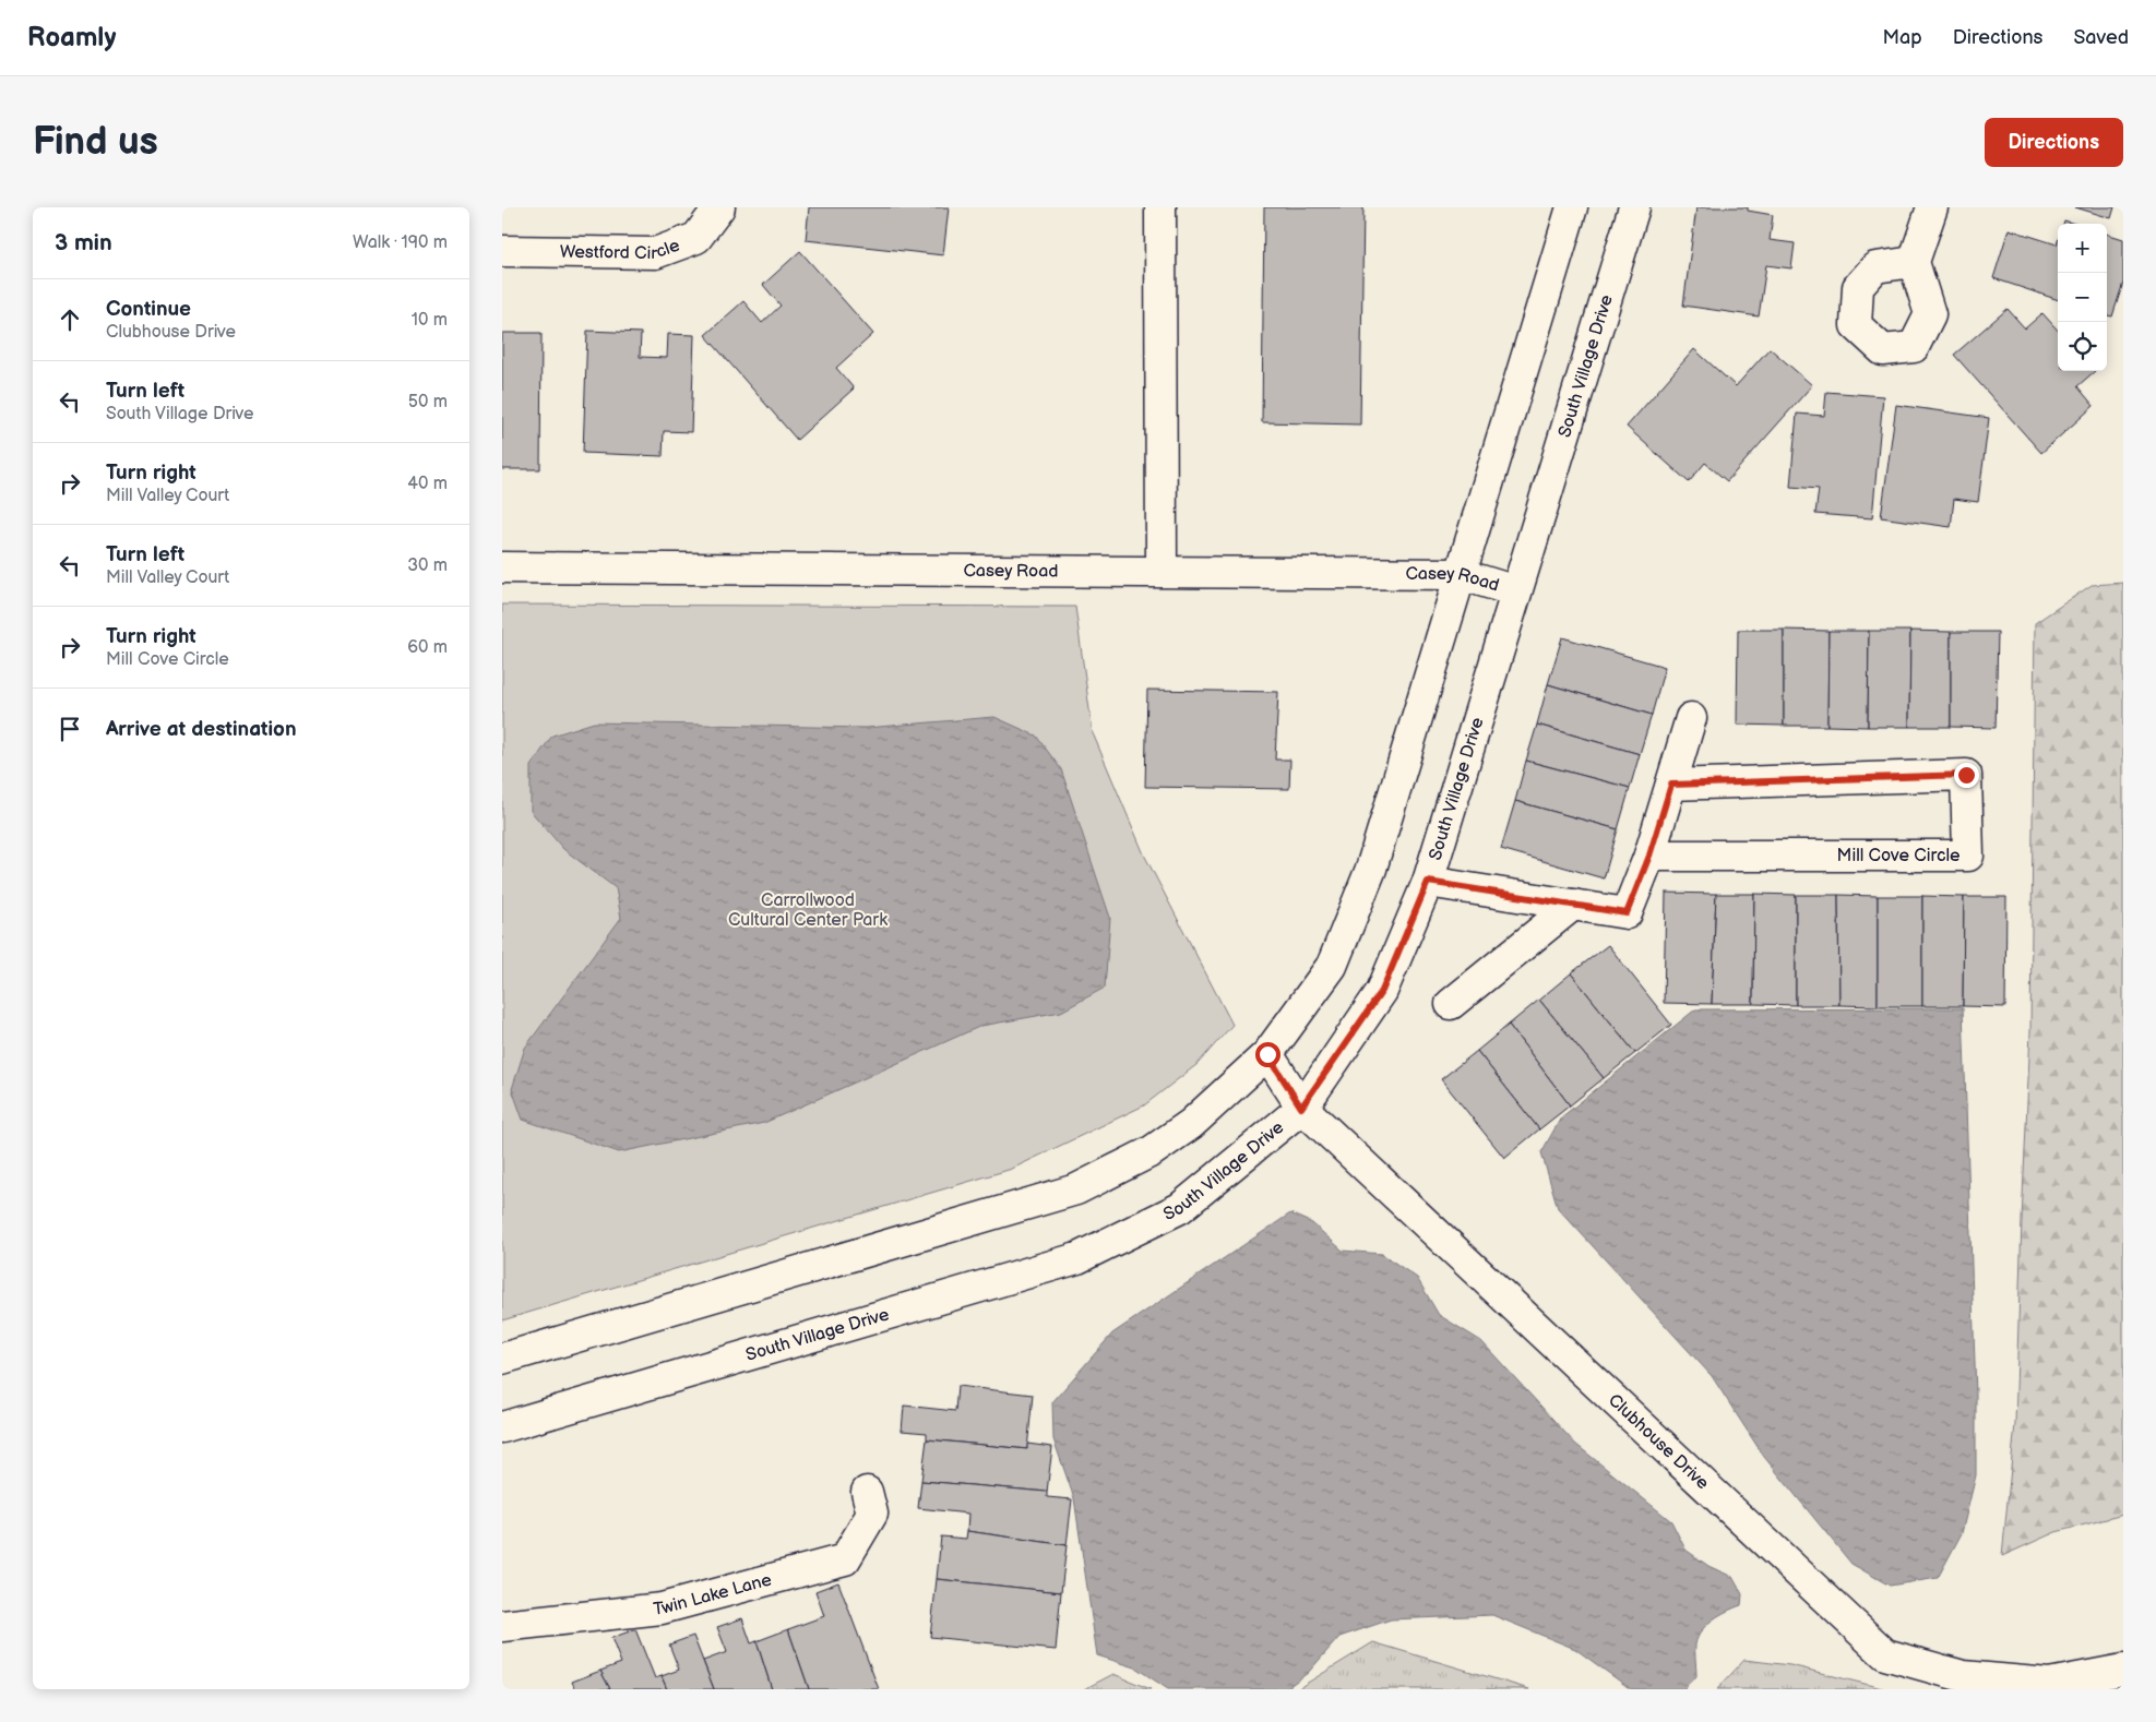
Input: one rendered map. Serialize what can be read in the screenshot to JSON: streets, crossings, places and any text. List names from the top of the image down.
{
  "streets": {
    "street": [
      "Westford Circle",
      "South Village Drive",
      "Casey Road",
      "Mill Cove Circle",
      "Clubhouse Drive",
      "Twin Lake Lane"
    ]
  },
  "crossings": [
    ["South Village Drive", "Casey Road"],
    ["South Village Drive", "Clubhouse Drive"]
  ],
  "parks": ["Carrollwood Cultural Center Park"],
  "page": {
    "header": "Roamly",
    "nav": ["Map", "Directions", "Saved"],
    "buttons": "Directions",
    "title": "Find us",
    "heading": ["3 min", "Walk · 190 m"],
    "map_buttons": ["+", "−"],
    "list": [
      ["Continue", "Clubhouse Drive", "10 m"],
      ["Turn left", "South Village Drive", "50 m"],
      ["Turn right", "Mill Valley Court", "40 m"],
      ["Turn left", "Mill Valley Court", "30 m"],
      ["Turn right", "Mill Cove Circle", "60 m"],
      "Arrive at destination"
    ]
  }
}
